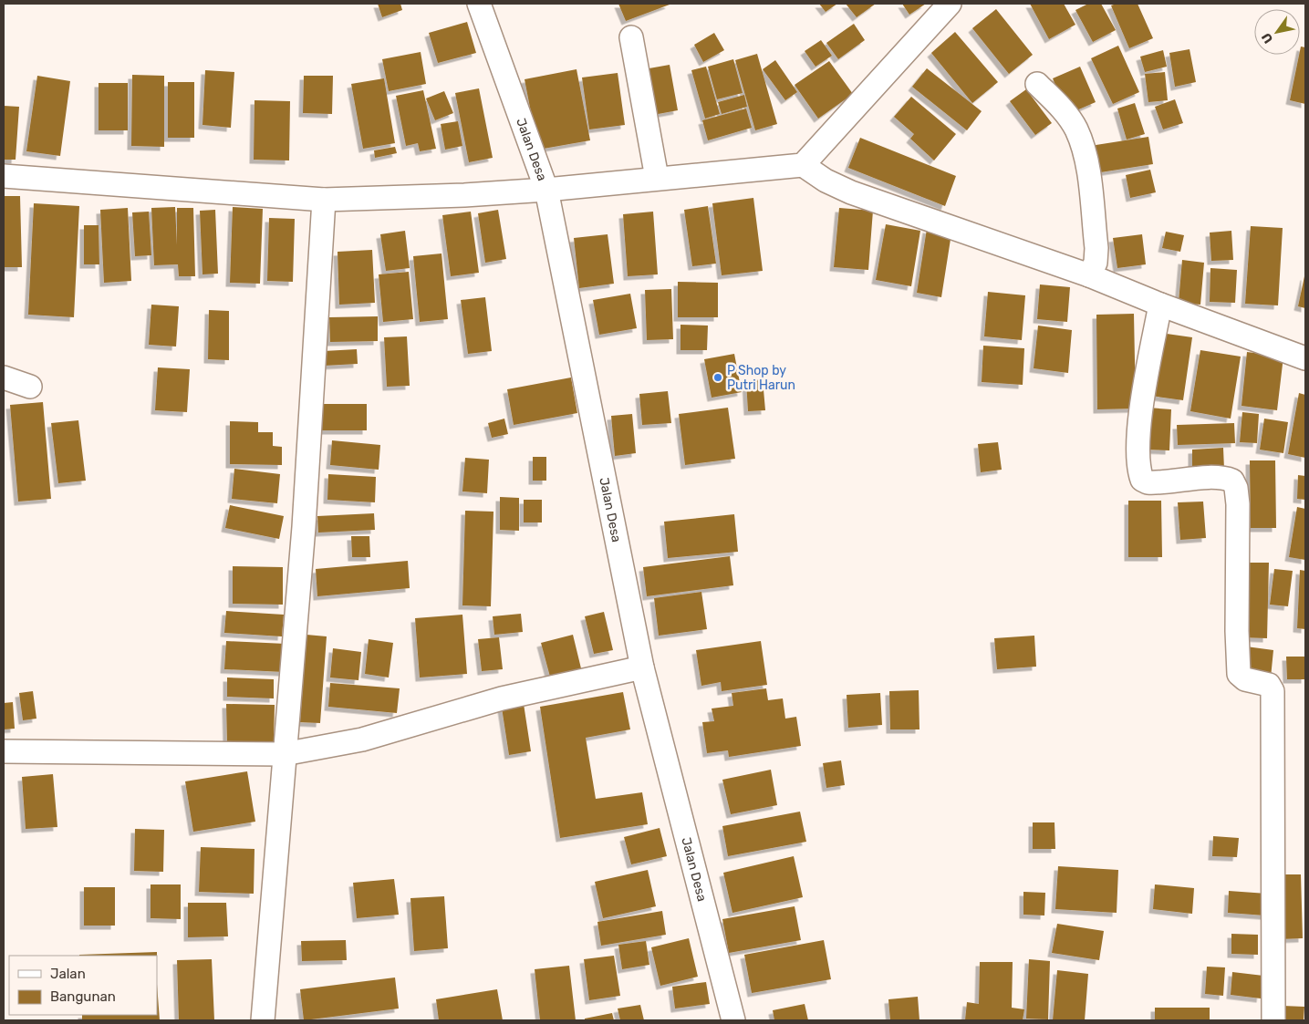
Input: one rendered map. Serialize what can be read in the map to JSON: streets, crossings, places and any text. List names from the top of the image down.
{
  "streets": {
    "street": ["Jalan Desa"]
  },
  "places": ["P Shop by Putri Harun"],
  "legend": ["Jalan", "Bangunan"],
  "north": "bottom left"
}
